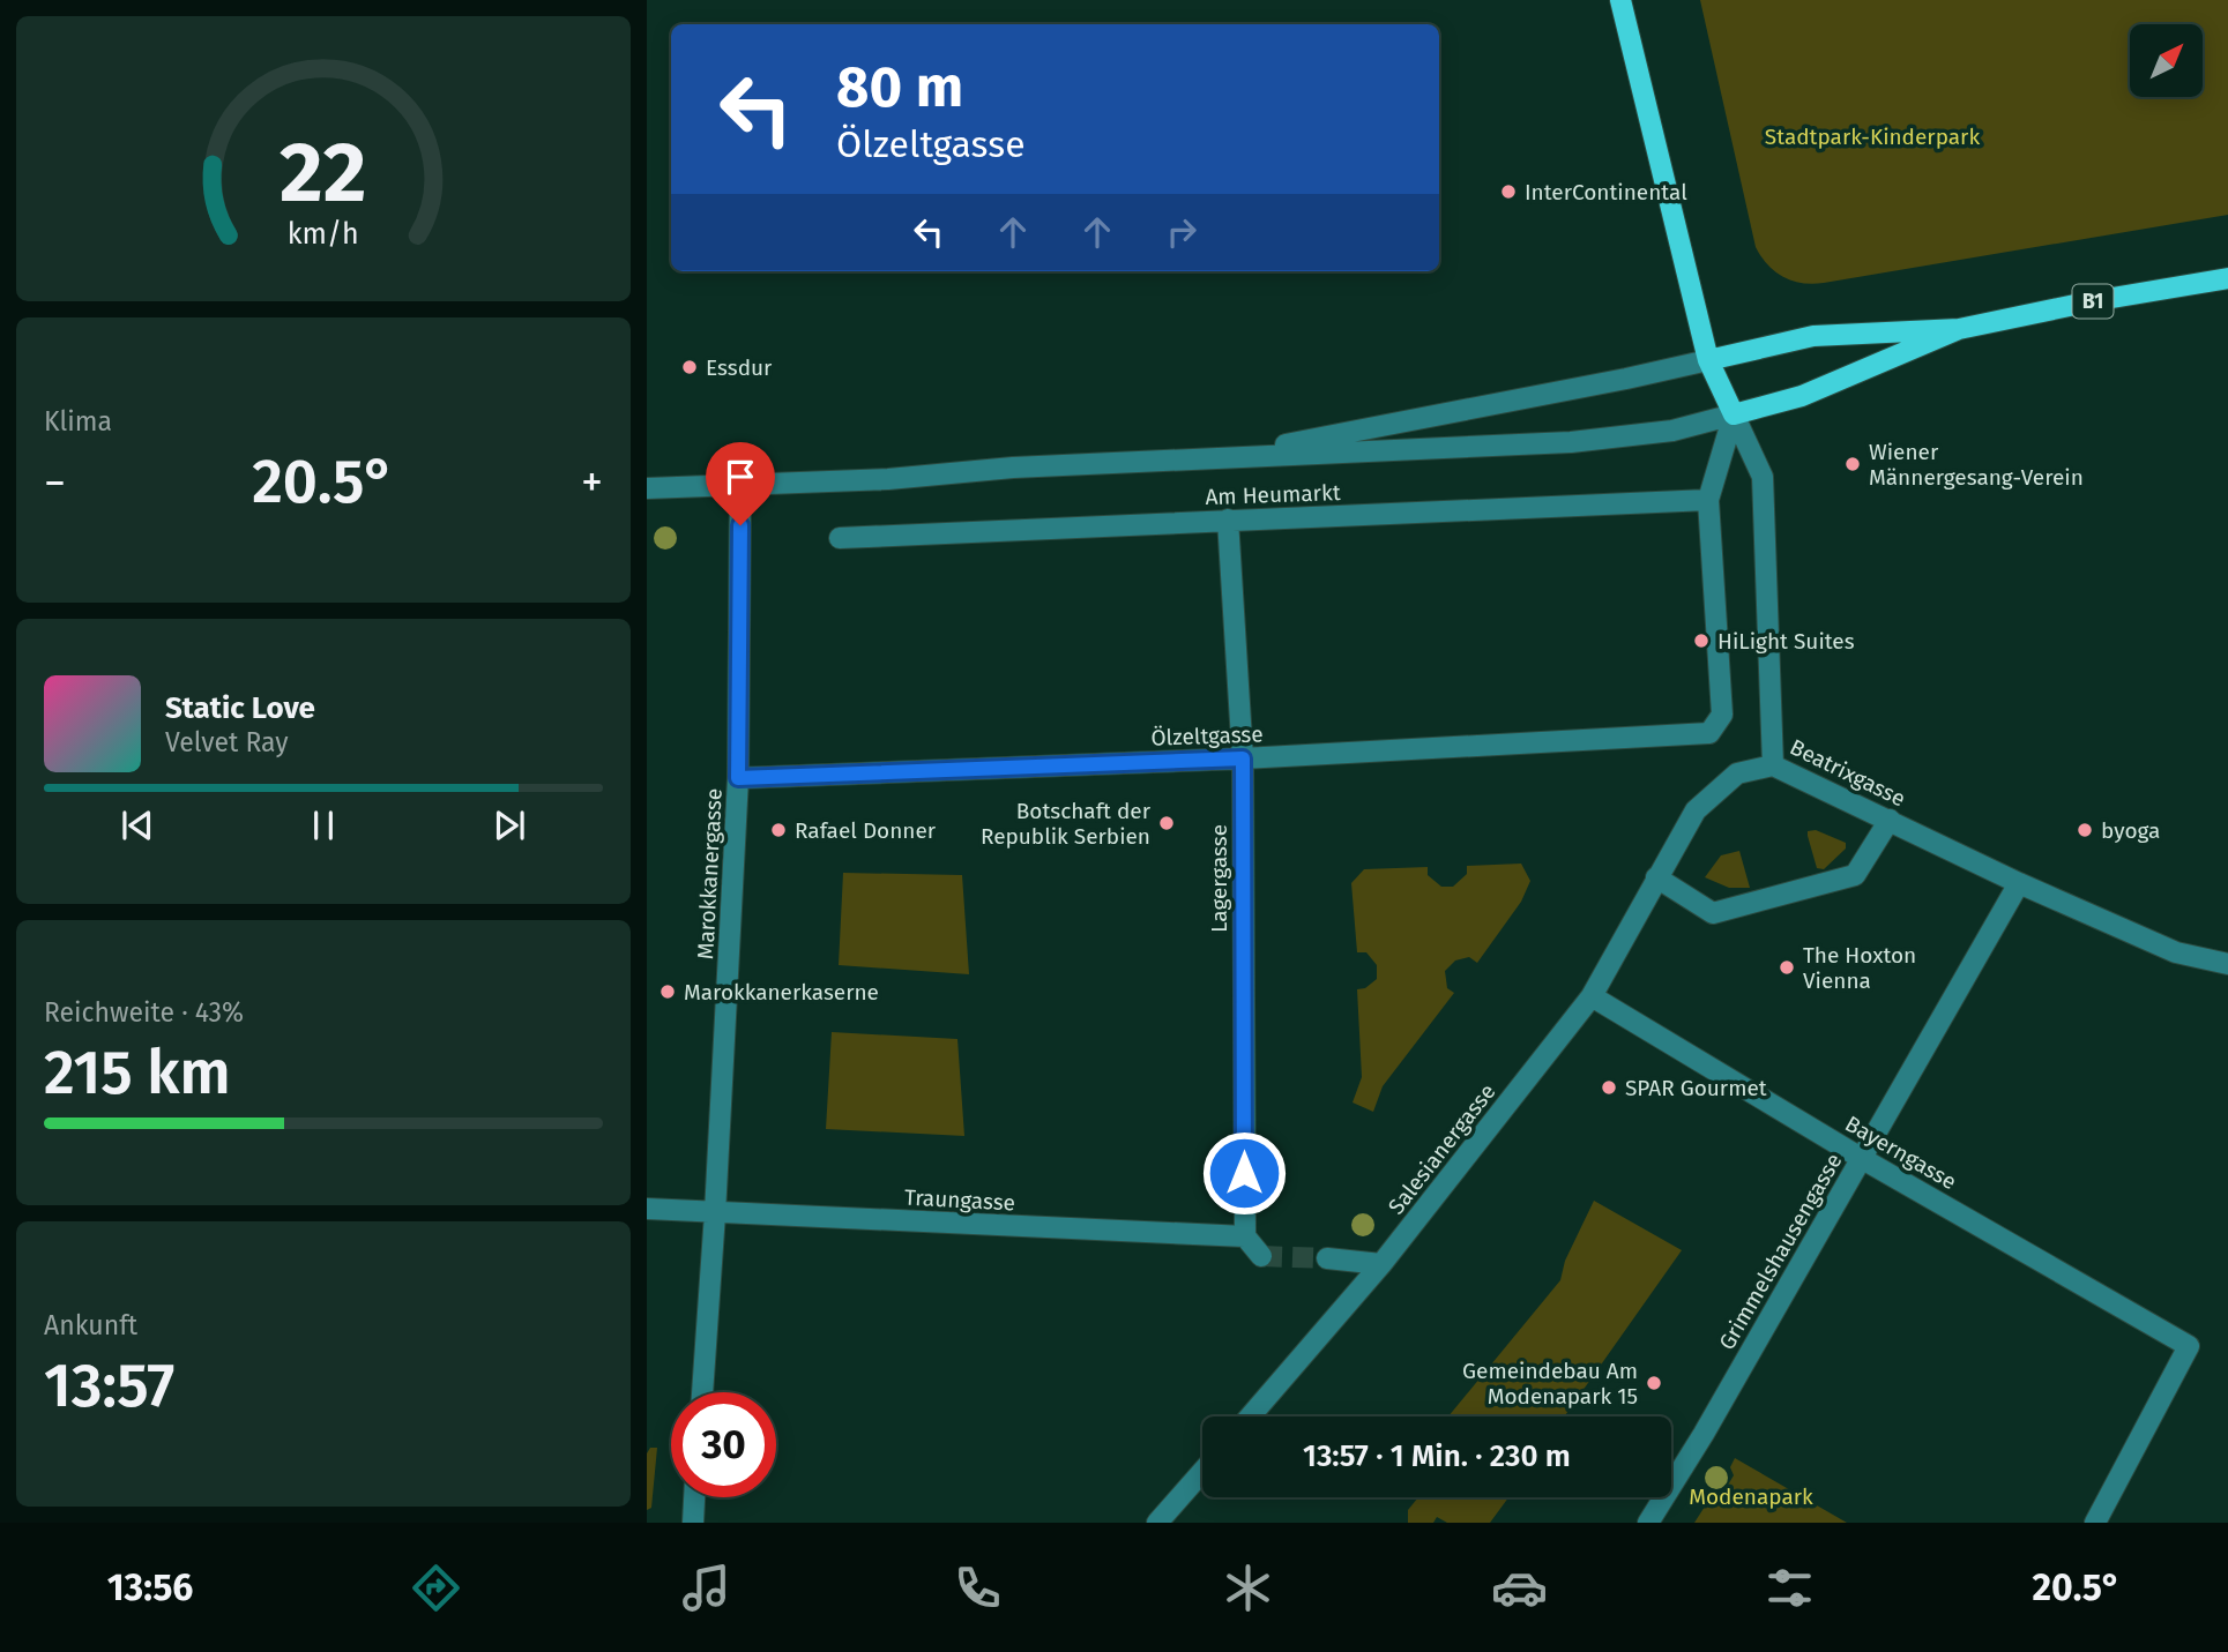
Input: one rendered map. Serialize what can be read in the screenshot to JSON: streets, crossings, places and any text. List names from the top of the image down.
{
  "streets": {
    "main road": ["B1", "Am Heumarkt"],
    "street": [
      "Ölzeltgasse",
      "Beatrixgasse",
      "Marokkanergasse",
      "Lagergasse",
      "Salesianergasse",
      "Bayerngasse",
      "Traungasse",
      "Grimmelshausengasse"
    ]
  },
  "crossings": [
    ["Am Heumarkt", "Ölzeltgasse"],
    ["Am Heumarkt", "Beatrixgasse"],
    ["Am Heumarkt", "Marokkanergasse"],
    ["Am Heumarkt", "Lagergasse"],
    ["Ölzeltgasse", "Marokkanergasse"],
    ["Ölzeltgasse", "Lagergasse"],
    ["Beatrixgasse", "Salesianergasse"],
    ["Beatrixgasse", "Grimmelshausengasse"],
    ["Marokkanergasse", "Traungasse"],
    ["Lagergasse", "Traungasse"],
    ["Salesianergasse", "Bayerngasse"],
    ["Bayerngasse", "Grimmelshausengasse"]
  ],
  "parks": ["Stadtpark-Kinderpark", "Modenapark"],
  "places": [
    "InterContinental",
    "Essdur",
    "Wiener Männergesang-Verein",
    "HiLight Suites",
    "Botschaft der Republik Serbien",
    "Rafael Donner",
    "byoga",
    "The Hoxton Vienna",
    "Marokkanerkaserne",
    "SPAR Gourmet",
    "Gemeindebau Am Modenapark 15"
  ],
  "north": "top right",
  "page": {
    "turn": ["80 m", "Ölzeltgasse"],
    "tile": [
      "Klima",
      ["Reichweite · 43%", "215 km"],
      ["Ankunft", "13:57"]
    ],
    "heat": ["−", "20.5°", "+"],
    "song": ["Static Love", "Velvet Ray"],
    "limit": "30",
    "trip": "13:57 · 1 Min. · 230 m",
    "tabs": ["13:56", "20.5°"],
    "gauge": ["22", "km/h"]
  }
}
